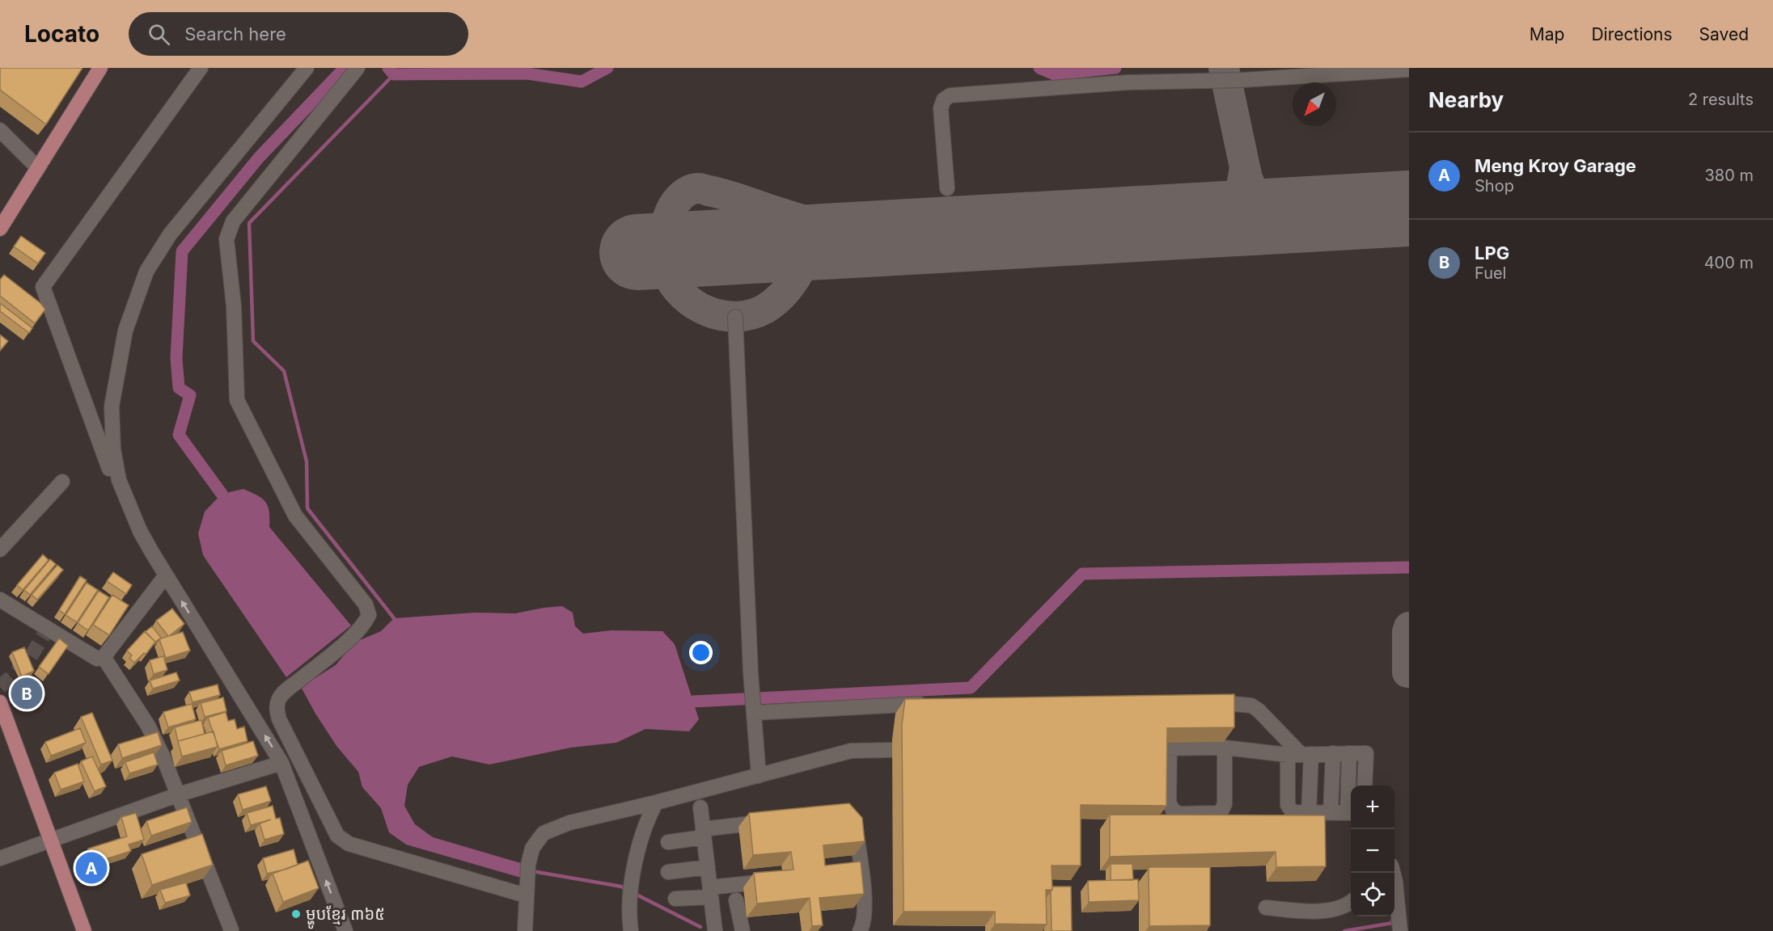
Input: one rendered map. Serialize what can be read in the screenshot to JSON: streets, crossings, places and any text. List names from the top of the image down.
{
  "places": ["ម្ហូបខ្មែរ ៣៦៥"],
  "north": "bottom left",
  "page": {
    "header": "Locato",
    "search": "Search here",
    "nav": ["Map", "Directions", "Saved"],
    "heading": ["Nearby", "2 results"],
    "list": [
      {
        "mark": "A",
        "name": "Meng Kroy Garage",
        "note": "Shop",
        "value": "380 m"
      },
      {
        "mark": "B",
        "name": "LPG",
        "note": "Fuel",
        "value": "400 m"
      }
    ],
    "pins": ["B", "A"],
    "map_buttons": ["+", "−"]
  }
}
